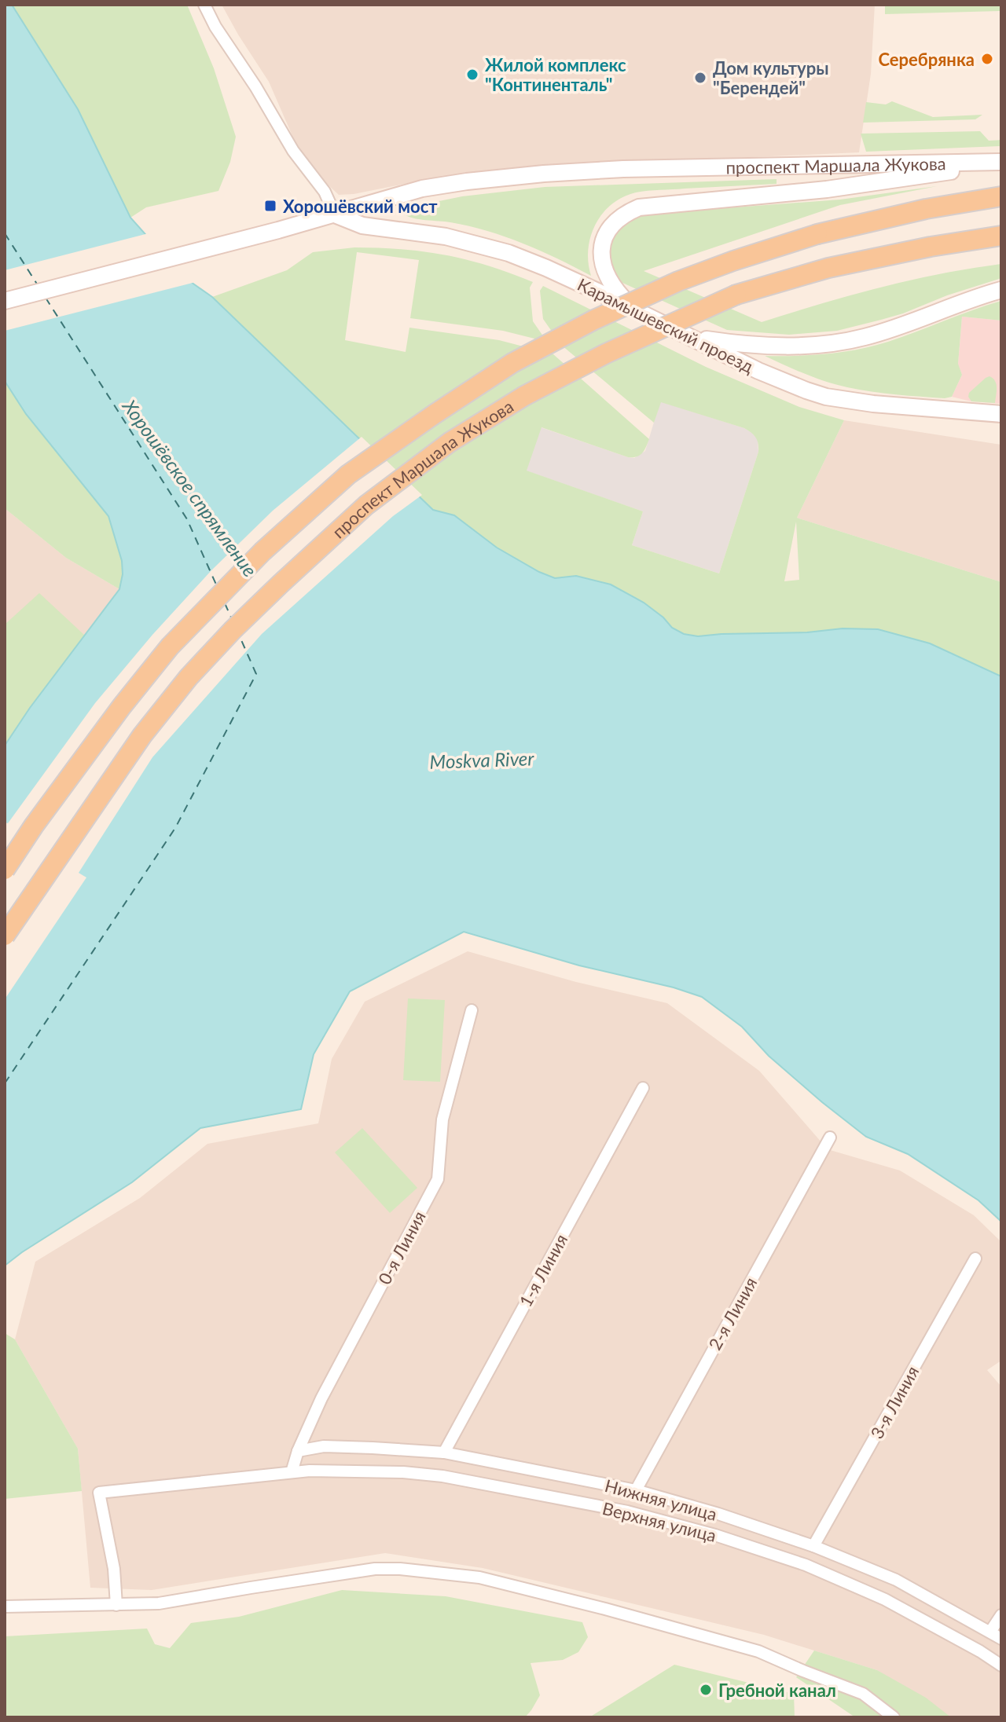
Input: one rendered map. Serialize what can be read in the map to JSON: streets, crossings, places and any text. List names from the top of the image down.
{
  "streets": {
    "main road": ["проспект Маршала Жукова"],
    "street": [
      "Карамышевский проезд",
      "0-я Линия",
      "1-я Линия",
      "2-я Линия",
      "3-я Линия",
      "Нижняя улица",
      "Верхняя улица"
    ]
  },
  "crossings": [
    ["проспект Маршала Жукова", "Карамышевский проезд"],
    ["0-я Линия", "Нижняя улица"],
    ["0-я Линия", "Верхняя улица"],
    ["1-я Линия", "Нижняя улица"],
    ["2-я Линия", "Нижняя улица"],
    ["3-я Линия", "Нижняя улица"]
  ],
  "water": ["Хорошёвское спрямление", "Moskva River"],
  "places": {
    "other": [
      "Серебрянка",
      "Жилой комплекс \"Континенталь\"",
      "Дом культуры \"Берендей\"",
      "Гребной канал"
    ],
    "transit": ["Хорошёвский мост"]
  }
}
